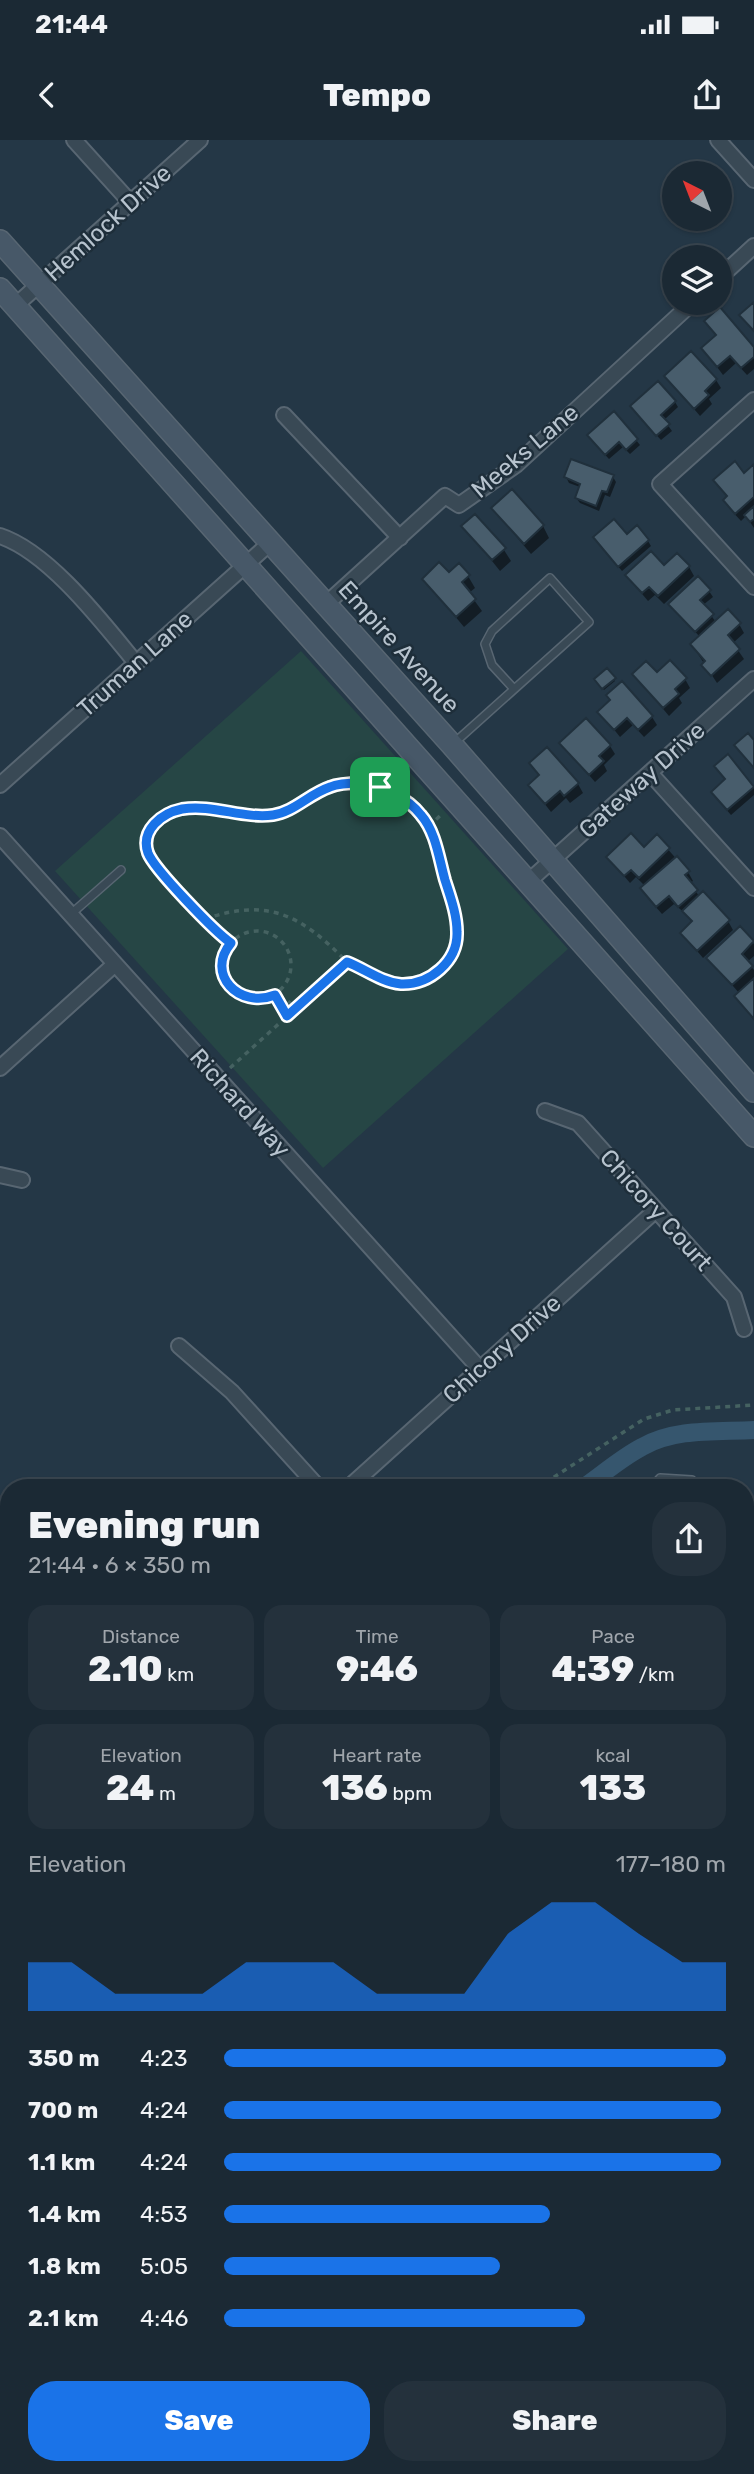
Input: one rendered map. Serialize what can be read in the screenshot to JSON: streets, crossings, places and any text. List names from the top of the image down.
{
  "streets": {
    "main road": ["Empire Avenue"],
    "street": [
      "Hemlock Drive",
      "Meeks Lane",
      "Truman Lane",
      "Gateway Drive",
      "Richard Way",
      "Chicory Court",
      "Chicory Drive"
    ]
  },
  "crossings": [
    ["Hemlock Drive", "Empire Avenue"],
    ["Meeks Lane", "Empire Avenue"],
    ["Empire Avenue", "Truman Lane"],
    ["Empire Avenue", "Gateway Drive"],
    ["Richard Way", "Chicory Drive"],
    ["Chicory Court", "Chicory Drive"]
  ],
  "north": "top left",
  "page": {
    "status": "21:44",
    "header": "Tempo",
    "heading": ["Evening run", "21:44 · 6 × 350 m"],
    "stats": [
      ["Distance", "2.10 km"],
      ["Time", "9:46"],
      ["Pace", "4:39 /km"],
      ["Elevation", "24 m"],
      ["Heart rate", "136 bpm"],
      ["kcal", "133"]
    ],
    "chart": ["Elevation", "177–180 m"],
    "list": [
      {
        "name": "350 m",
        "note": "4:23"
      },
      {
        "name": "700 m",
        "note": "4:24"
      },
      {
        "name": "1.1 km",
        "note": "4:24"
      },
      {
        "name": "1.4 km",
        "note": "4:53"
      },
      {
        "name": "1.8 km",
        "note": "5:05"
      },
      {
        "name": "2.1 km",
        "note": "4:46"
      }
    ],
    "buttons": ["Save", "Share"]
  }
}
